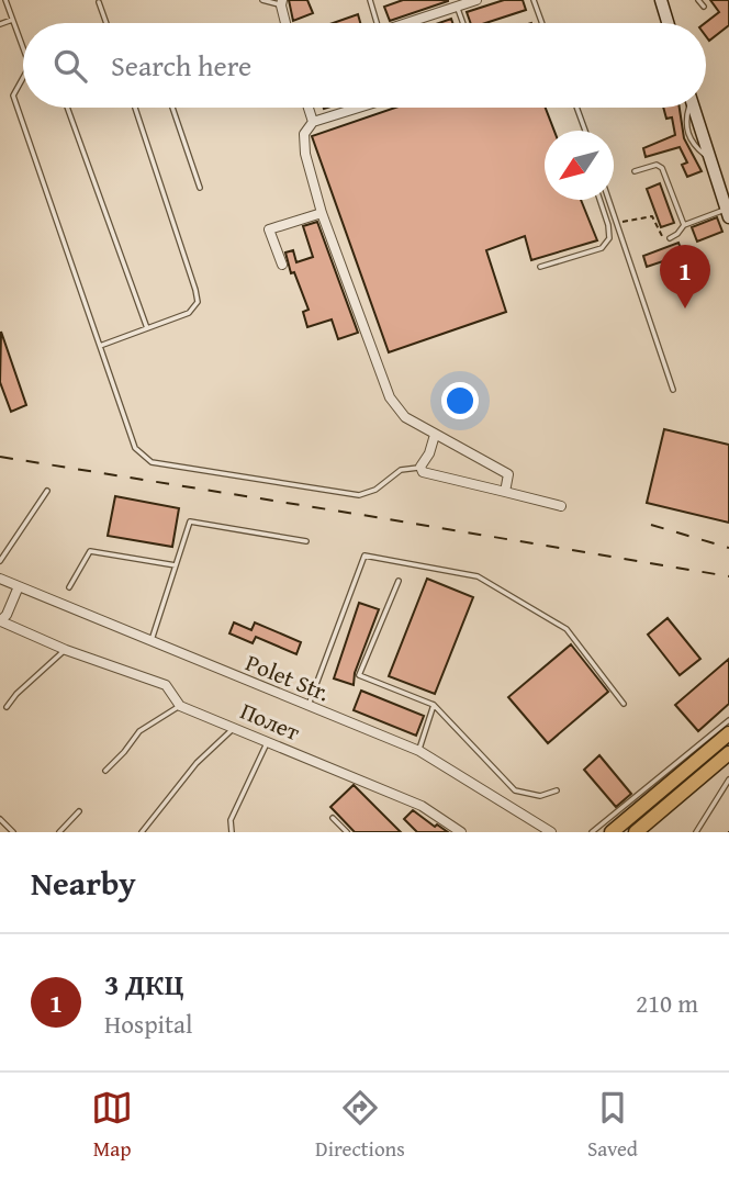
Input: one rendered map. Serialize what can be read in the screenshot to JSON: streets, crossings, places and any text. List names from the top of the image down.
{
  "streets": {
    "street": ["Polet Str.", "Полет"]
  },
  "north": "bottom left",
  "page": {
    "search": "Search here",
    "pins": "1",
    "heading": "Nearby",
    "list": [
      {
        "mark": "1",
        "name": "3 ДКЦ",
        "note": "Hospital",
        "value": "210 m"
      }
    ],
    "nav": ["Map", "Directions", "Saved"]
  }
}
